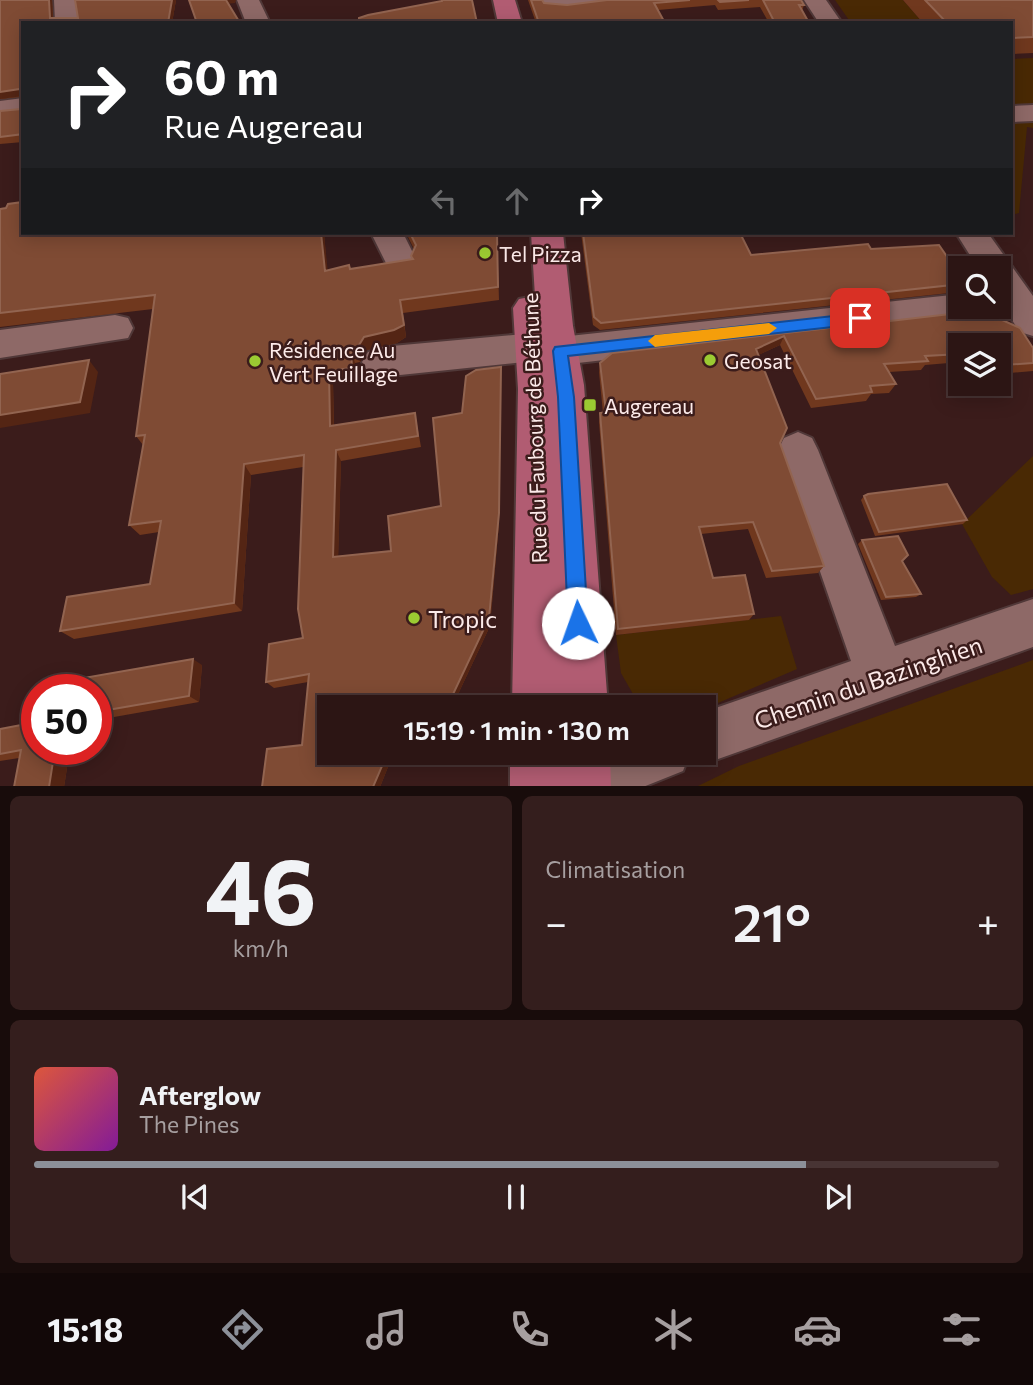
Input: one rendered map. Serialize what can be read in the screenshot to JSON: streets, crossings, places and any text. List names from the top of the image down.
{
  "streets": {
    "main road": ["Rue du Faubourg de Béthune"],
    "street": ["Chemin du Bazinghien"]
  },
  "places": {
    "other": [
      "Tel Pizza",
      "Geosat",
      "Résidence Au Vert Feuillage",
      "Tropic"
    ],
    "transit": ["Augereau"]
  },
  "page": {
    "turn": ["60 m", "Rue Augereau"],
    "limit": "50",
    "trip": "15:19 · 1 min · 130 m",
    "tile": [
      ["46", "km/h"],
      "Climatisation"
    ],
    "heat": ["−", "21°", "+"],
    "song": ["Afterglow", "The Pines"],
    "tabs": "15:18"
  }
}
